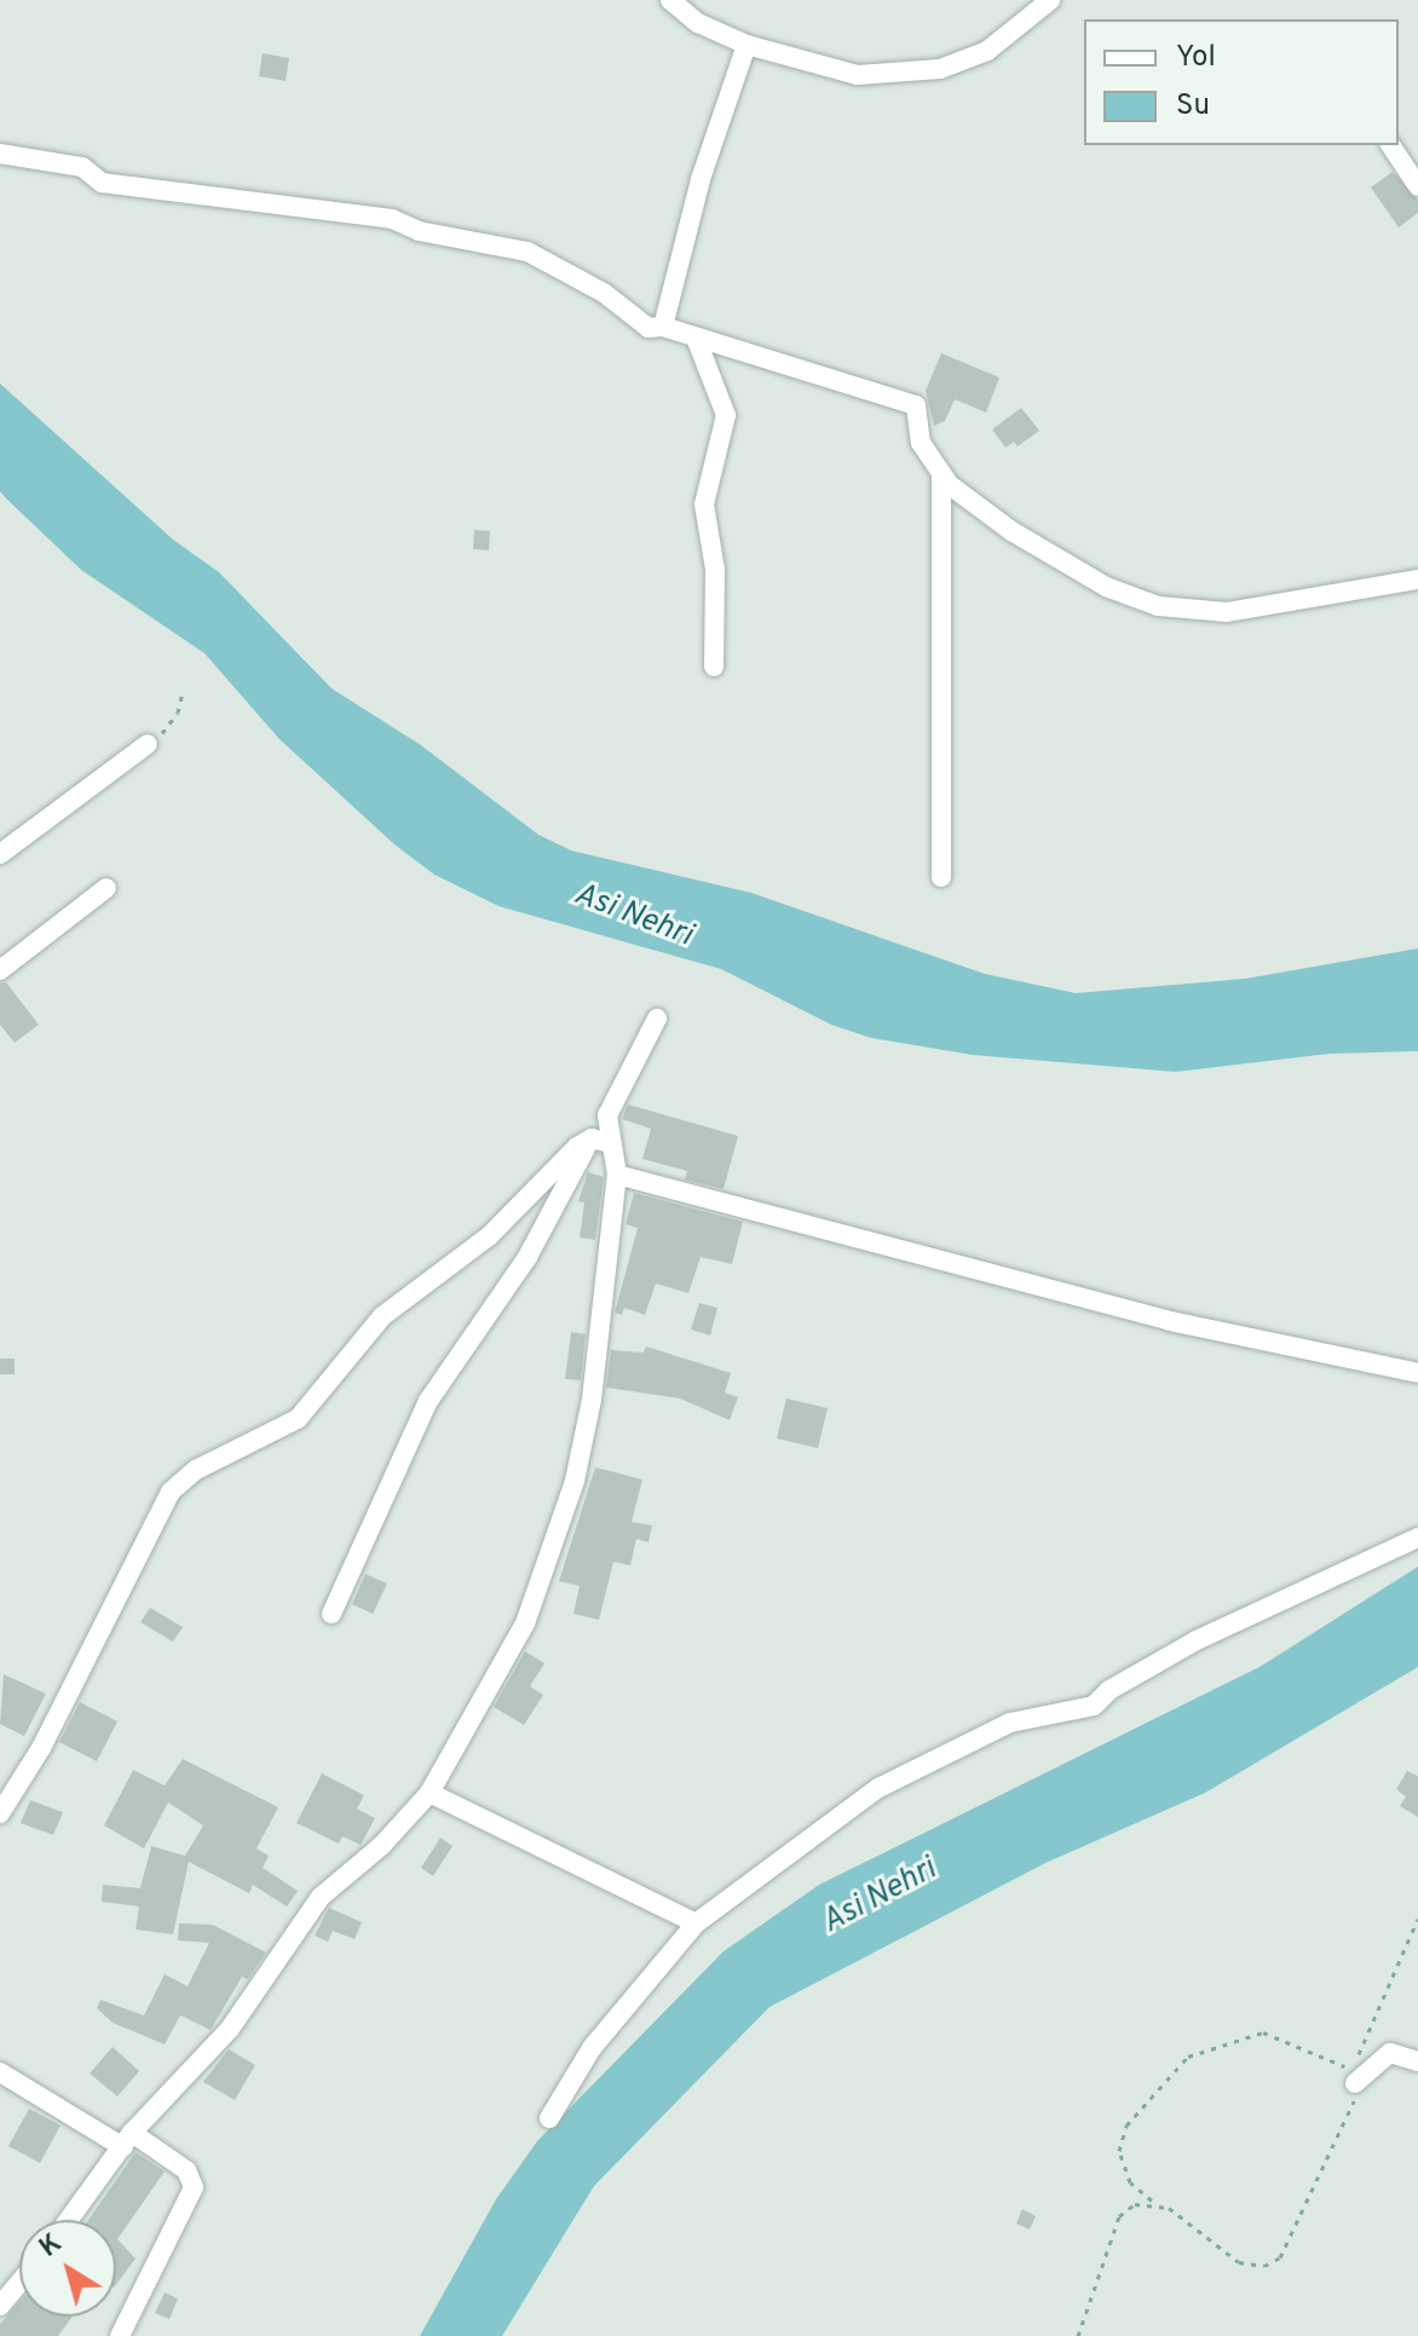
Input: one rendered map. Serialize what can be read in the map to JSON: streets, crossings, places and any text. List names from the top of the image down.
{
  "water": ["Asi Nehri"],
  "legend": ["Yol", "Su"],
  "north": "top left"
}
